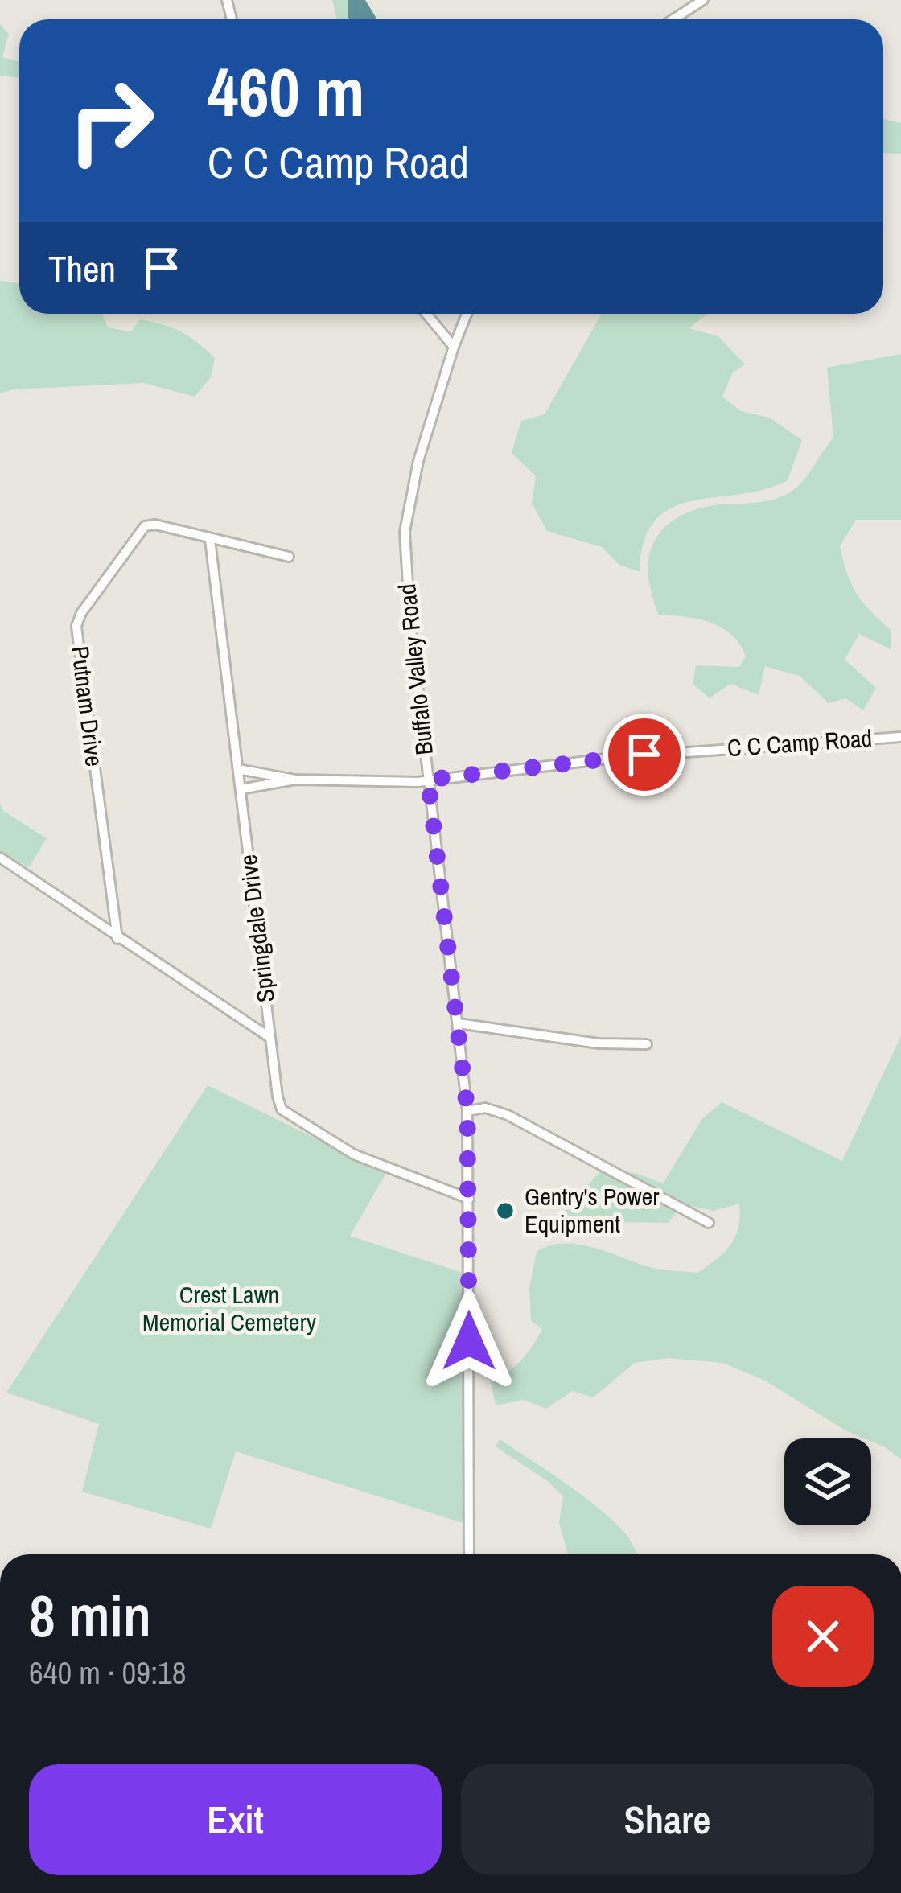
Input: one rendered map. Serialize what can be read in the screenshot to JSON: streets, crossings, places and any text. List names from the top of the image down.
{
  "streets": {
    "street": [
      "Buffalo Valley Road",
      "Putnam Drive",
      "C C Camp Road",
      "Springdale Drive"
    ]
  },
  "crossings": [
    ["Buffalo Valley Road", "C C Camp Road"],
    ["Buffalo Valley Road", "Springdale Drive"],
    ["Putnam Drive", "Springdale Drive"]
  ],
  "parks": ["Crest Lawn Memorial Cemetery"],
  "places": ["Gentry's Power Equipment"],
  "page": {
    "turn": ["460 m", "C C Camp Road"],
    "then": "Then",
    "heading": ["8 min", "640 m · 09:18"],
    "buttons": ["Exit", "Share"]
  }
}
